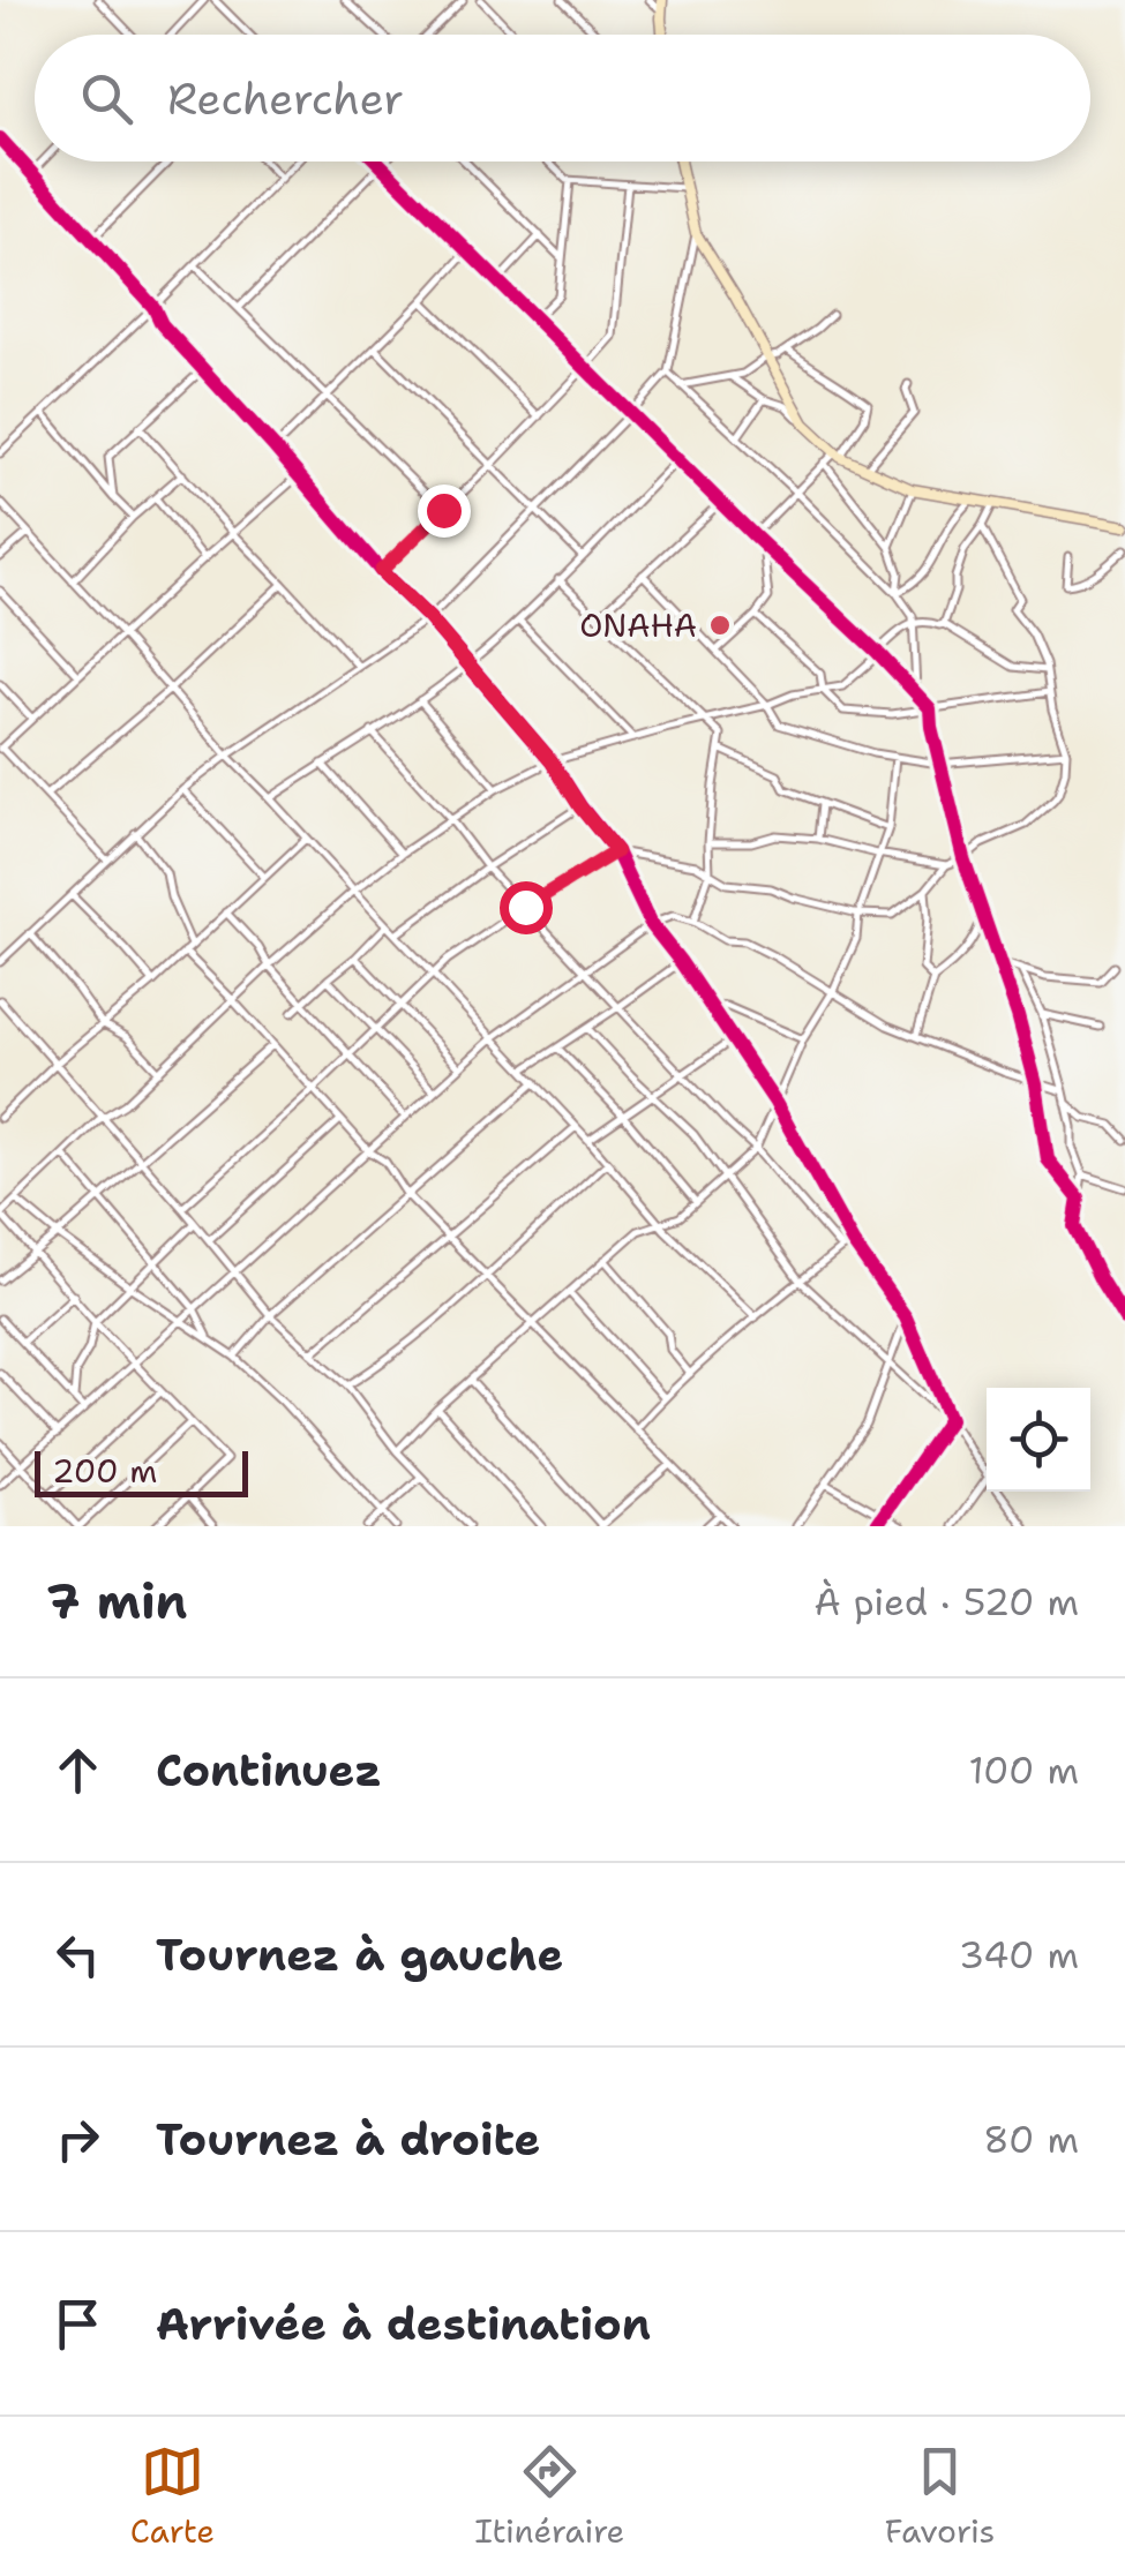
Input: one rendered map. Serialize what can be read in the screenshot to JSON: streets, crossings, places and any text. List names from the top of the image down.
{
  "places": ["ONAHA"],
  "scale_bar": "200 m",
  "page": {
    "search": "Rechercher",
    "scale": "200 m",
    "heading": ["7 min", "À pied · 520 m"],
    "list": [
      ["Continuez", "100 m"],
      ["Tournez à gauche", "340 m"],
      ["Tournez à droite", "80 m"],
      "Arrivée à destination"
    ],
    "nav": ["Carte", "Itinéraire", "Favoris"]
  }
}
